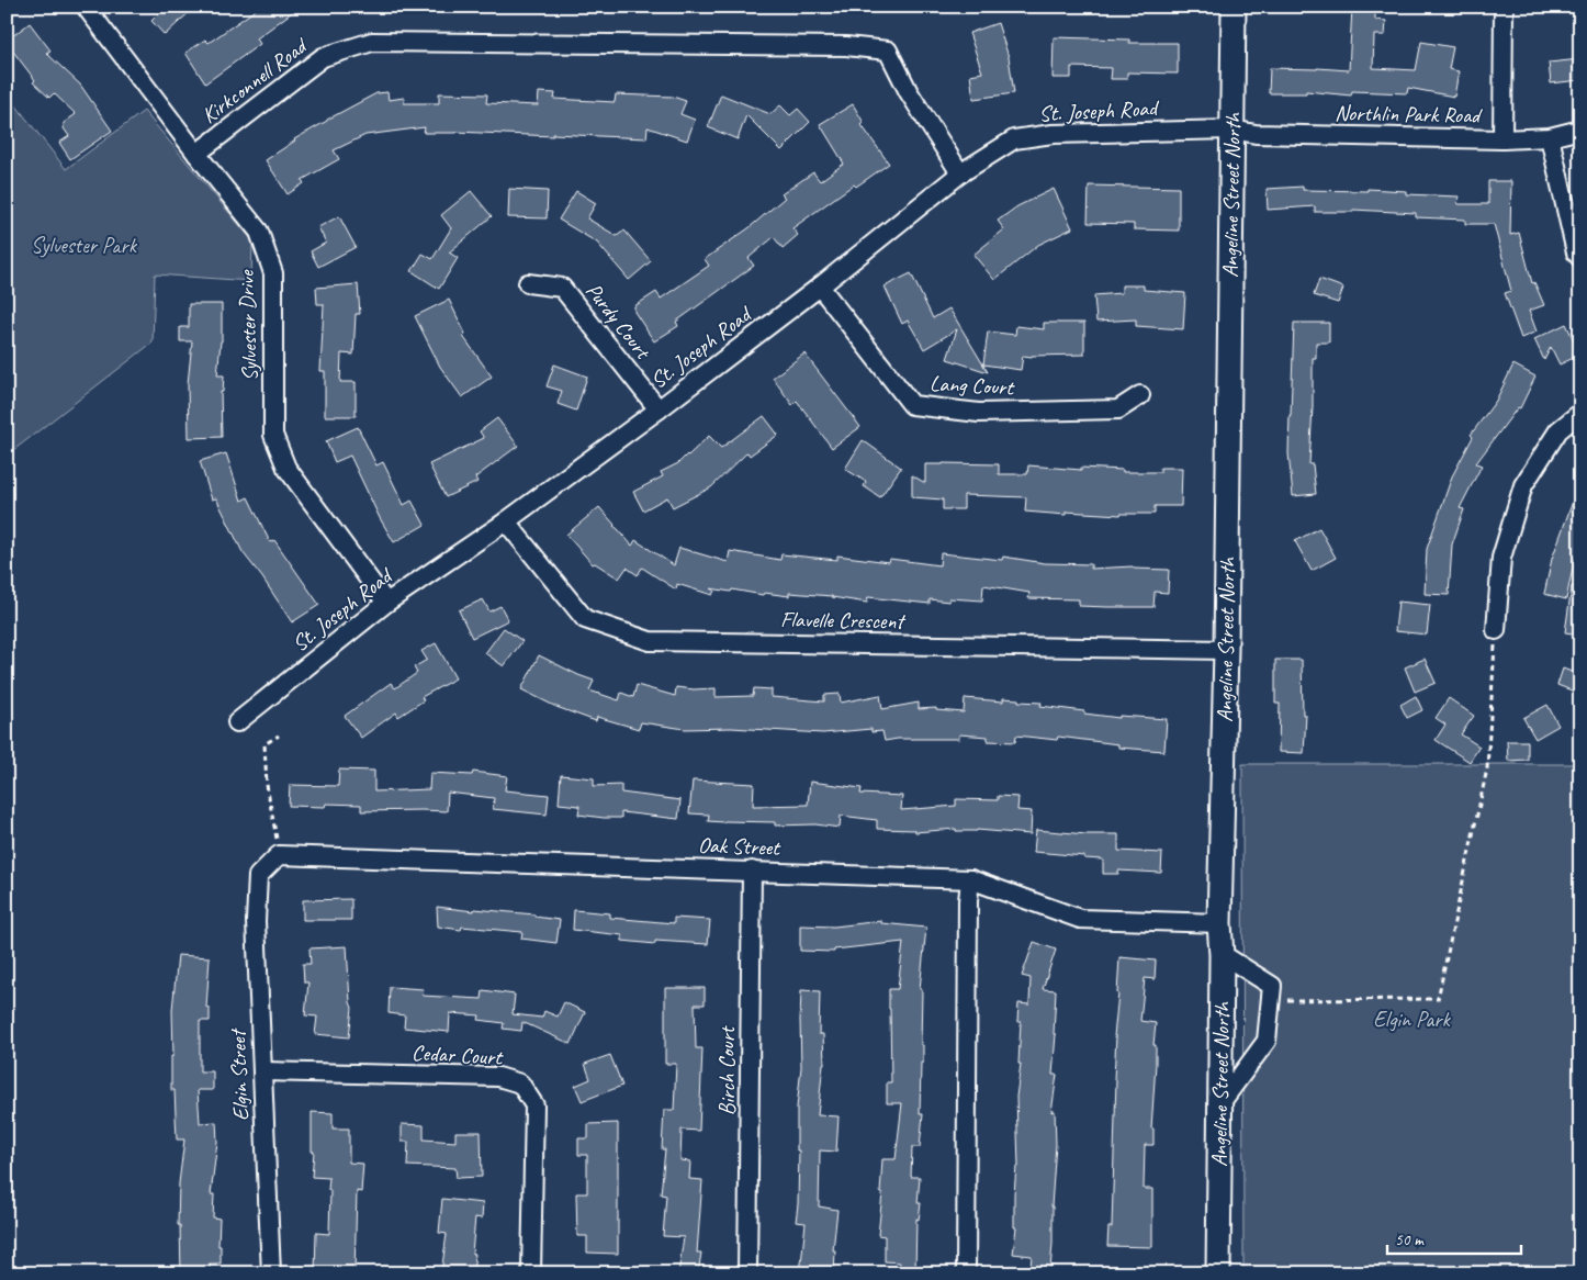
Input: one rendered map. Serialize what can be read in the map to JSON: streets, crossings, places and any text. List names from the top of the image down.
{
  "streets": {
    "main road": ["Angeline Street North"],
    "street": [
      "Kirkconnell Road",
      "St. Joseph Road",
      "Northlin Park Road",
      "Purdy Court",
      "Sylvester Drive",
      "Lang Court",
      "Flavelle Crescent",
      "Oak Street",
      "Cedar Court",
      "Birch Court",
      "Elgin Street"
    ]
  },
  "crossings": [
    ["Kirkconnell Road", "St. Joseph Road"],
    ["Kirkconnell Road", "Sylvester Drive"],
    ["St. Joseph Road", "Northlin Park Road"],
    ["St. Joseph Road", "Angeline Street North"],
    ["St. Joseph Road", "Purdy Court"],
    ["St. Joseph Road", "Sylvester Drive"],
    ["St. Joseph Road", "Lang Court"],
    ["St. Joseph Road", "Flavelle Crescent"],
    ["Northlin Park Road", "Angeline Street North"],
    ["Angeline Street North", "Flavelle Crescent"],
    ["Angeline Street North", "Oak Street"],
    ["Oak Street", "Birch Court"],
    ["Oak Street", "Elgin Street"],
    ["Cedar Court", "Elgin Street"]
  ],
  "parks": ["Sylvester Park", "Elgin Park"],
  "scale_bar": "50 m"
}
